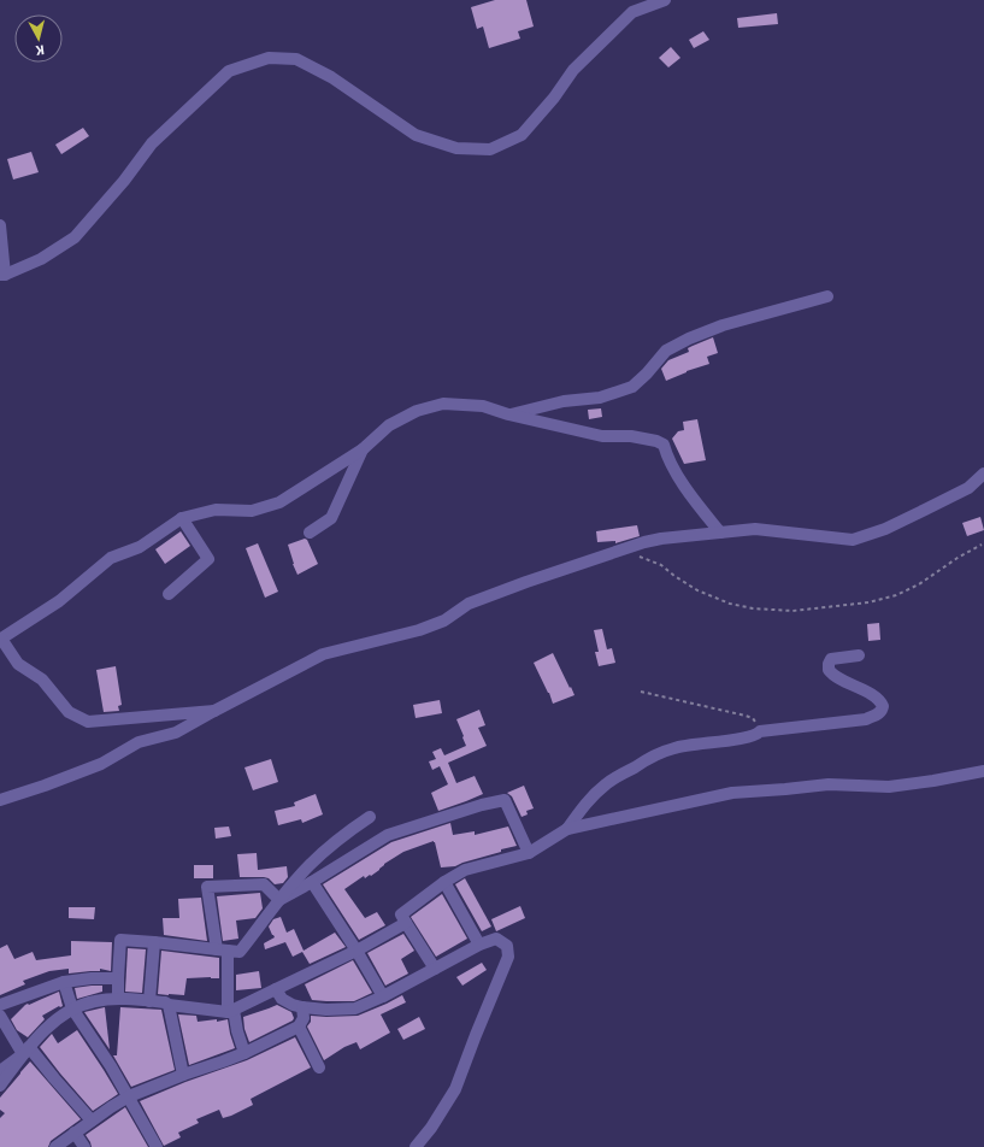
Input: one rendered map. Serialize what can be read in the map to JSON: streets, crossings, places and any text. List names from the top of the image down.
{
  "north": "bottom"
}
